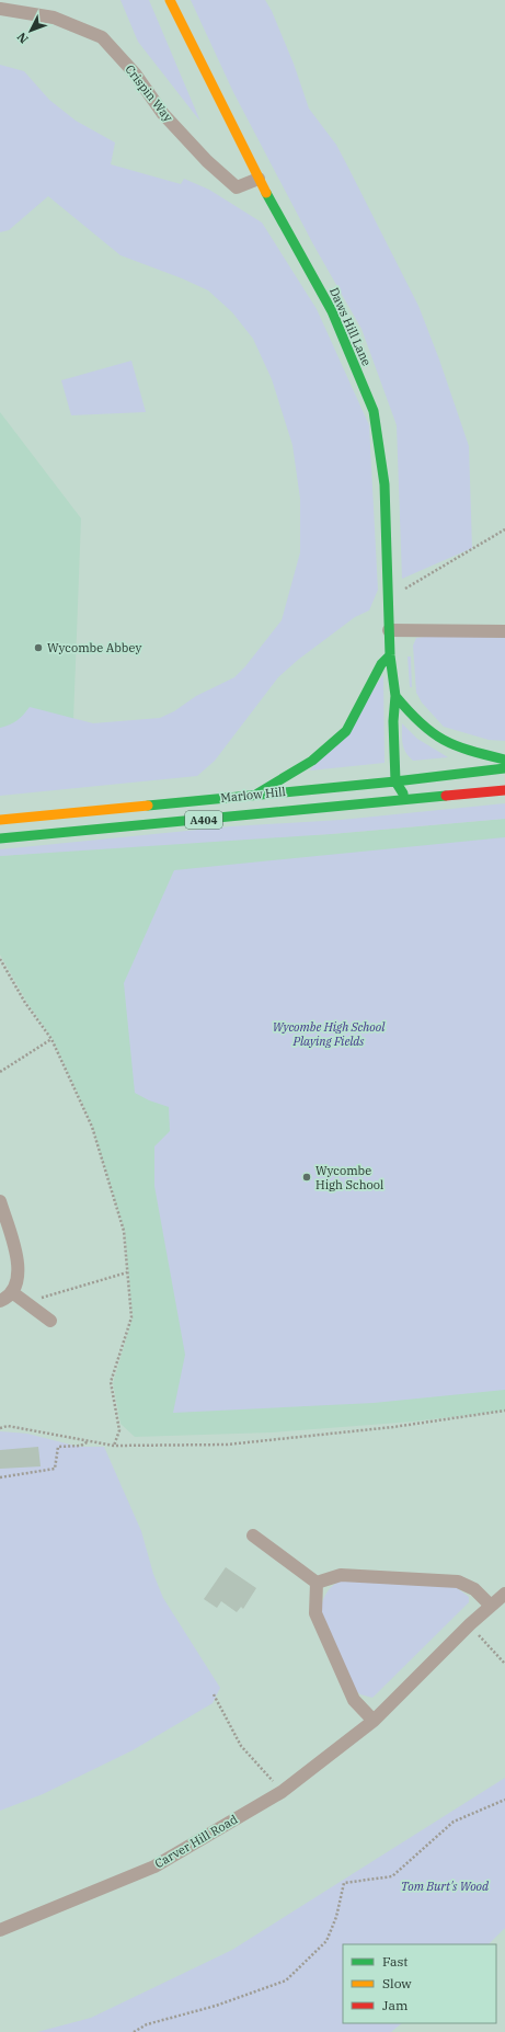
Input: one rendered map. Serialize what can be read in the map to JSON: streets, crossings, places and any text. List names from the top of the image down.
{
  "streets": {
    "street": [
      "Crispin Way",
      "Daws Hill Lane",
      "Marlow Hill",
      "A404",
      "Carver Hill Road"
    ]
  },
  "crossings": [
    ["Crispin Way", "Daws Hill Lane"],
    ["Daws Hill Lane", "Marlow Hill"]
  ],
  "parks": ["Wycombe High School Playing Fields", "Tom Burt's Wood"],
  "places": ["Wycombe Abbey", "Wycombe High School"],
  "legend": ["Fast", "Slow", "Jam"],
  "north": "bottom left"
}
